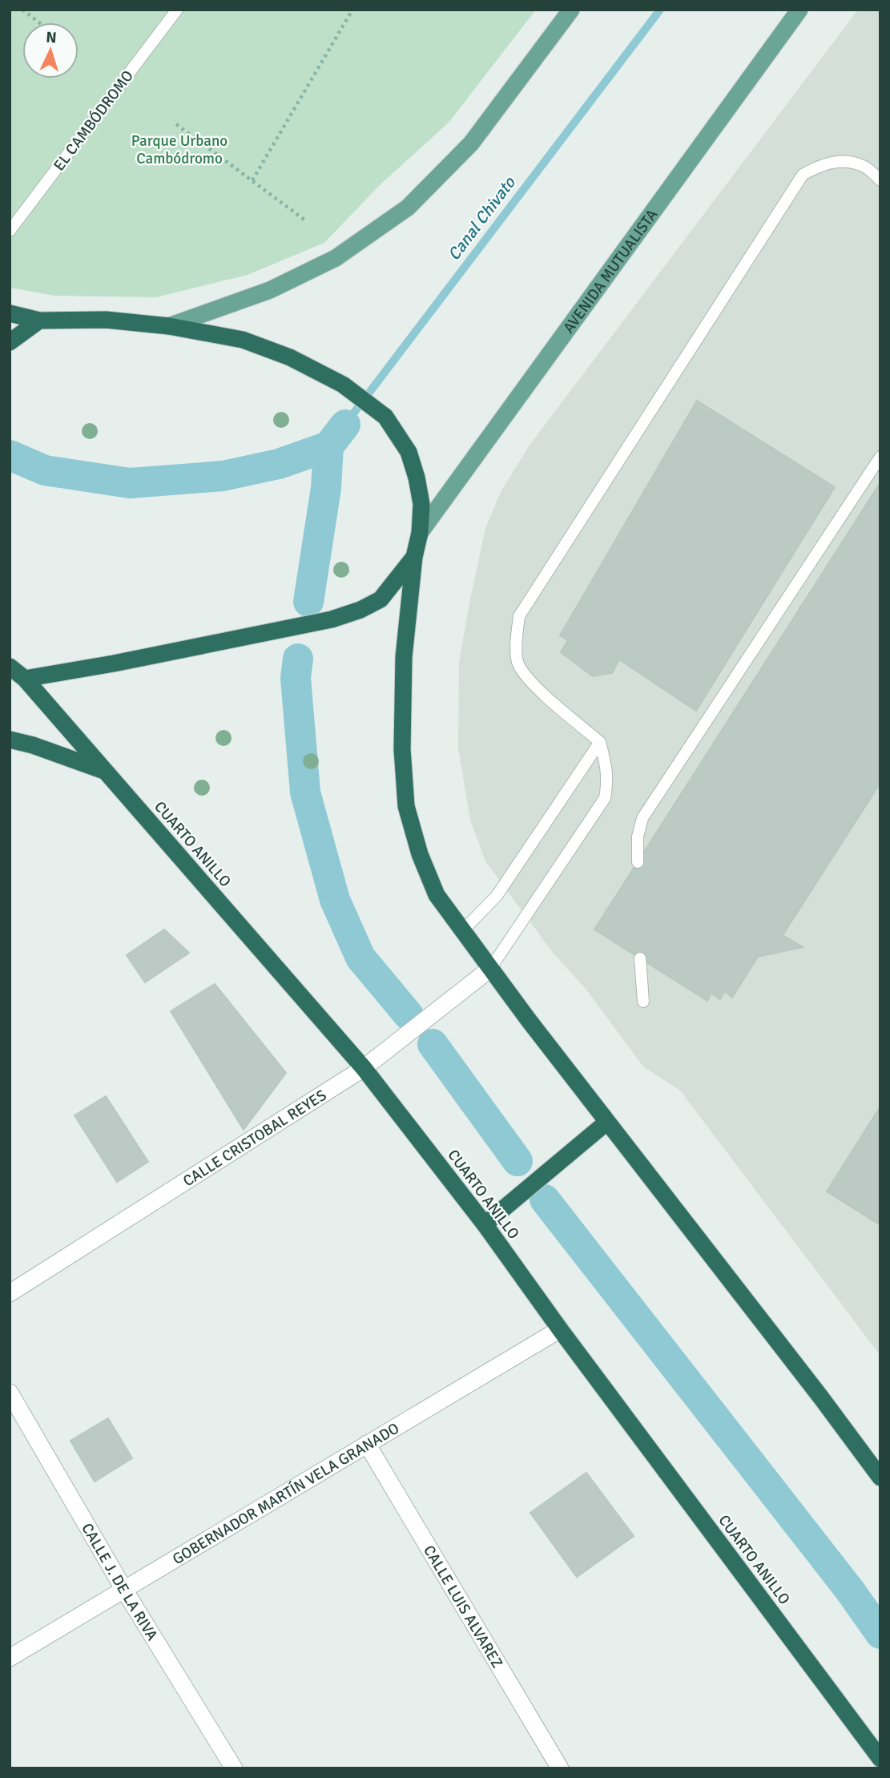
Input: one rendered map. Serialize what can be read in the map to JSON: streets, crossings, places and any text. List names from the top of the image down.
{
  "streets": {
    "highway": ["CUARTO ANILLO"],
    "main road": ["AVENIDA MUTUALISTA"],
    "street": [
      "CALLE CRISTOBAL REYES",
      "GOBERNADOR MARTÍN VELA GRANADO",
      "CALLE J. DE LA RIVA",
      "CALLE LUIS ALVAREZ"
    ],
    "lane": ["EL CAMBÓDROMO"]
  },
  "crossings": [
    ["CUARTO ANILLO", "CALLE CRISTOBAL REYES"],
    ["CUARTO ANILLO", "GOBERNADOR MARTÍN VELA GRANADO"],
    ["GOBERNADOR MARTÍN VELA GRANADO", "CALLE J. DE LA RIVA"],
    ["GOBERNADOR MARTÍN VELA GRANADO", "CALLE LUIS ALVAREZ"]
  ],
  "water": ["Canal Chivato"],
  "parks": ["Parque Urbano Cambódromo"],
  "north": "top"
}
